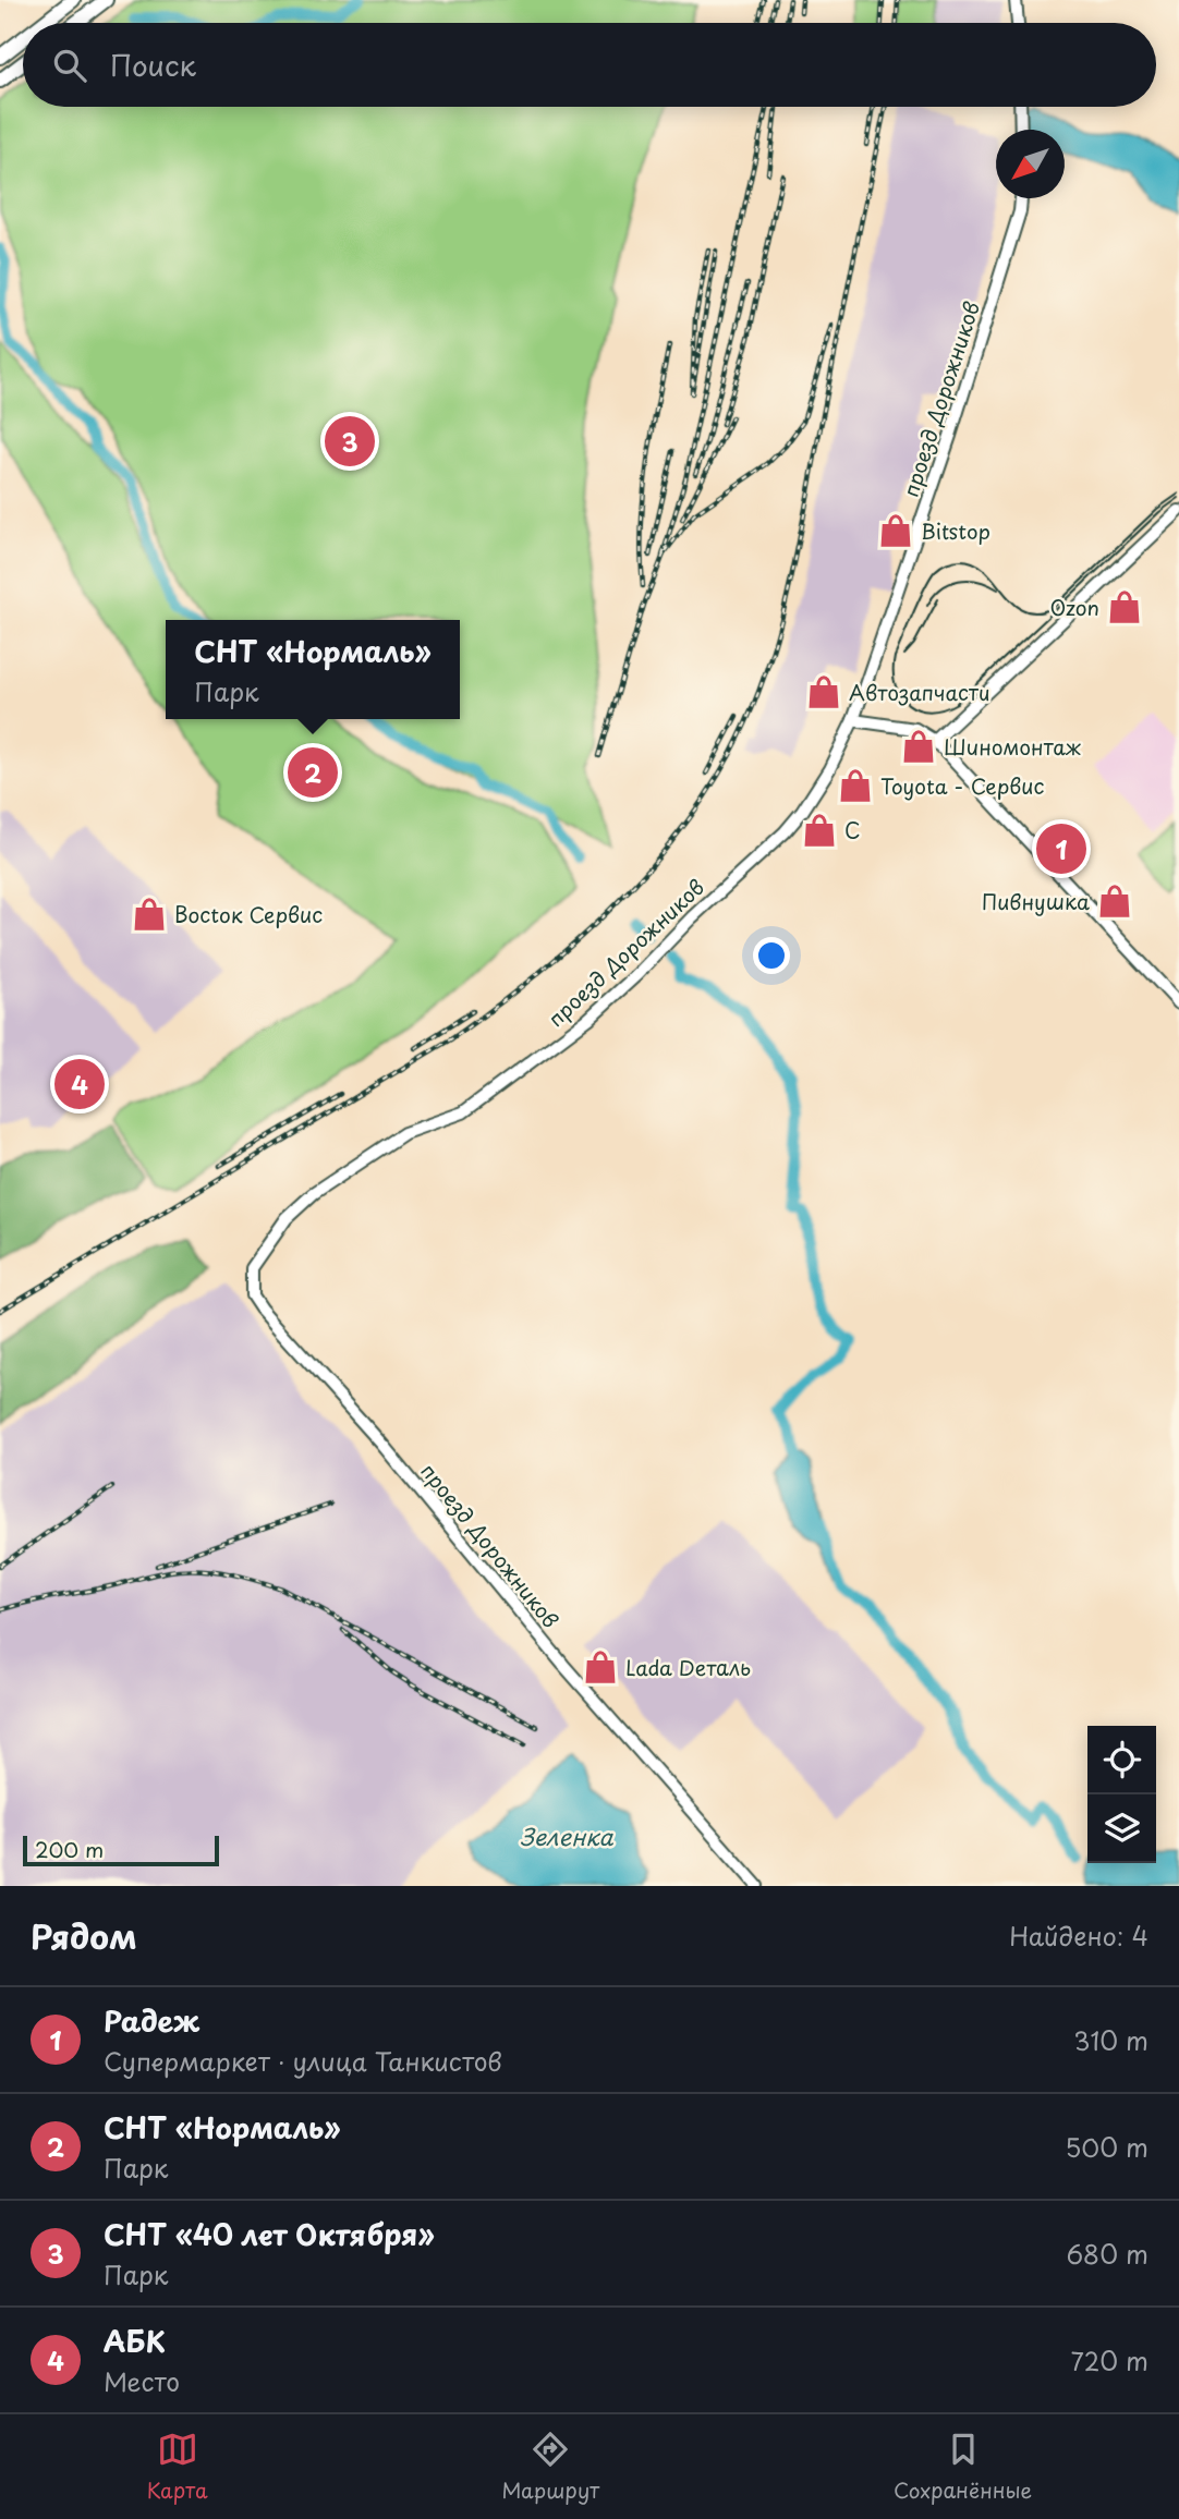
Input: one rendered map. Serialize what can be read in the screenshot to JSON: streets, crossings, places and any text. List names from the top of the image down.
{
  "streets": {
    "main road": ["проезд Дорожников"]
  },
  "water": ["Зеленка"],
  "places": {
    "shop": [
      "Bitstop",
      "Ozon",
      "Автозапчасти",
      "Шиномонтаж",
      "Toyota - Сервис",
      "С",
      "Пивнушка",
      "Восtок Сервис",
      "Lada Dеталь"
    ]
  },
  "scale_bar": "200 m",
  "north": "bottom left",
  "page": {
    "search": "Поиск",
    "pins": [
      "3",
      "2",
      "1",
      "4"
    ],
    "popup": ["СНТ «Нормаль»", "Парк"],
    "scale": "200 m",
    "heading": ["Рядом", "Найдено: 4"],
    "list": [
      {
        "mark": "1",
        "name": "Радеж",
        "note": "Супермаркет · улица Танкистов",
        "value": "310 m"
      },
      {
        "mark": "2",
        "name": "СНТ «Нормаль»",
        "note": "Парк",
        "value": "500 m"
      },
      {
        "mark": "3",
        "name": "СНТ «40 лет Октября»",
        "note": "Парк",
        "value": "680 m"
      },
      {
        "mark": "4",
        "name": "АБК",
        "note": "Место",
        "value": "720 m"
      }
    ],
    "nav": ["Карта", "Маршрут", "Сохранённые"]
  }
}
